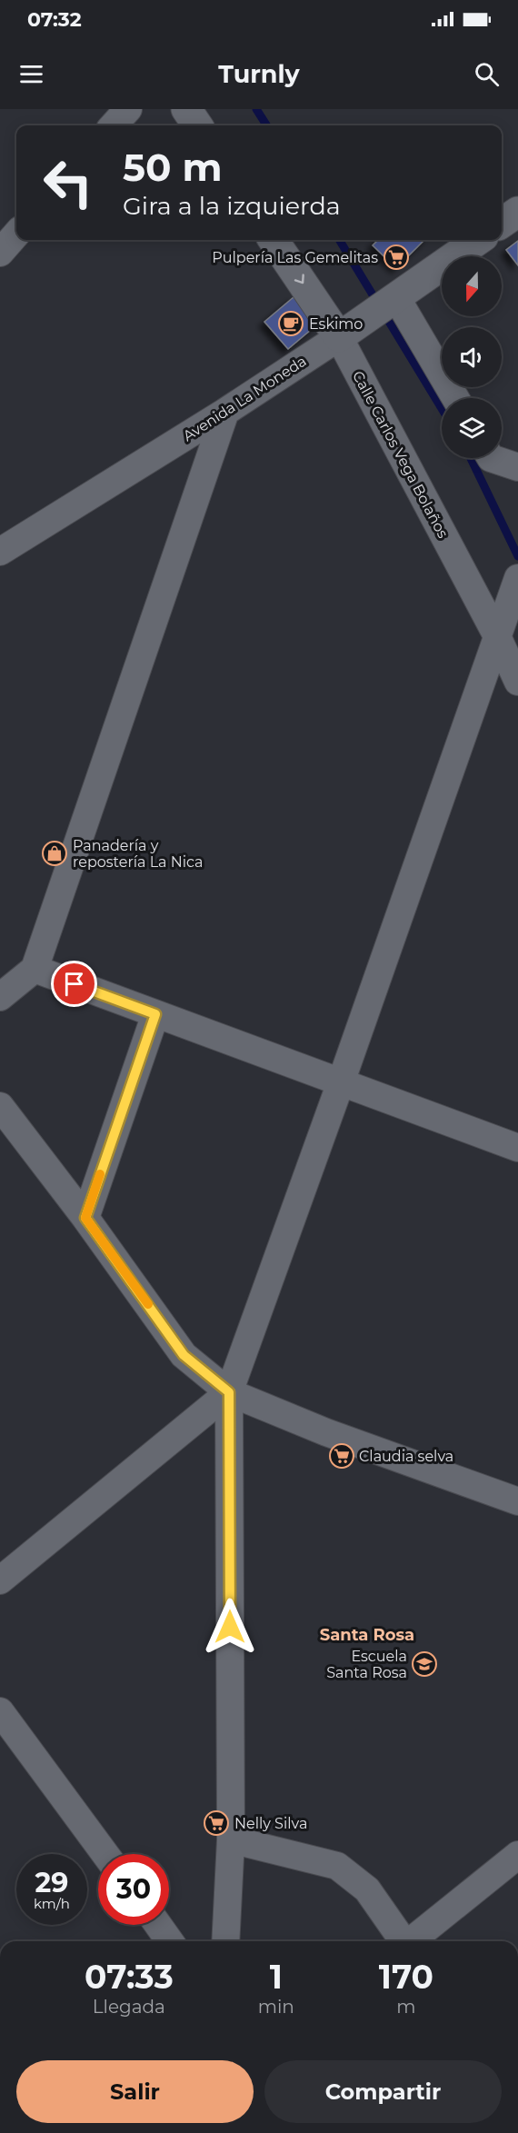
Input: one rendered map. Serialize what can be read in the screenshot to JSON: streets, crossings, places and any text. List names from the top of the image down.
{
  "streets": {
    "street": ["Avenida La Moneda", "Calle Carlos Vega Bolaños"]
  },
  "crossings": [
    ["Avenida La Moneda", "Calle Carlos Vega Bolaños"]
  ],
  "districts": ["Santa Rosa"],
  "places": {
    "supermarket": ["Pulpería Las Gemelitas", "Claudia selva", "Nelly Silva"],
    "cafe": ["Eskimo"],
    "shop": ["Panadería y repostería La Nica"],
    "school or university": ["Escuela Santa Rosa"]
  },
  "north": "bottom",
  "page": {
    "status": "07:32",
    "header": "Turnly",
    "turn": ["50 m", "Gira a la izquierda"],
    "speed": "29 km/h",
    "limit": "30",
    "eta": [
      "07:33",
      "Llegada",
      "1",
      "min",
      "170",
      "m"
    ],
    "buttons": ["Salir", "Compartir"]
  }
}
